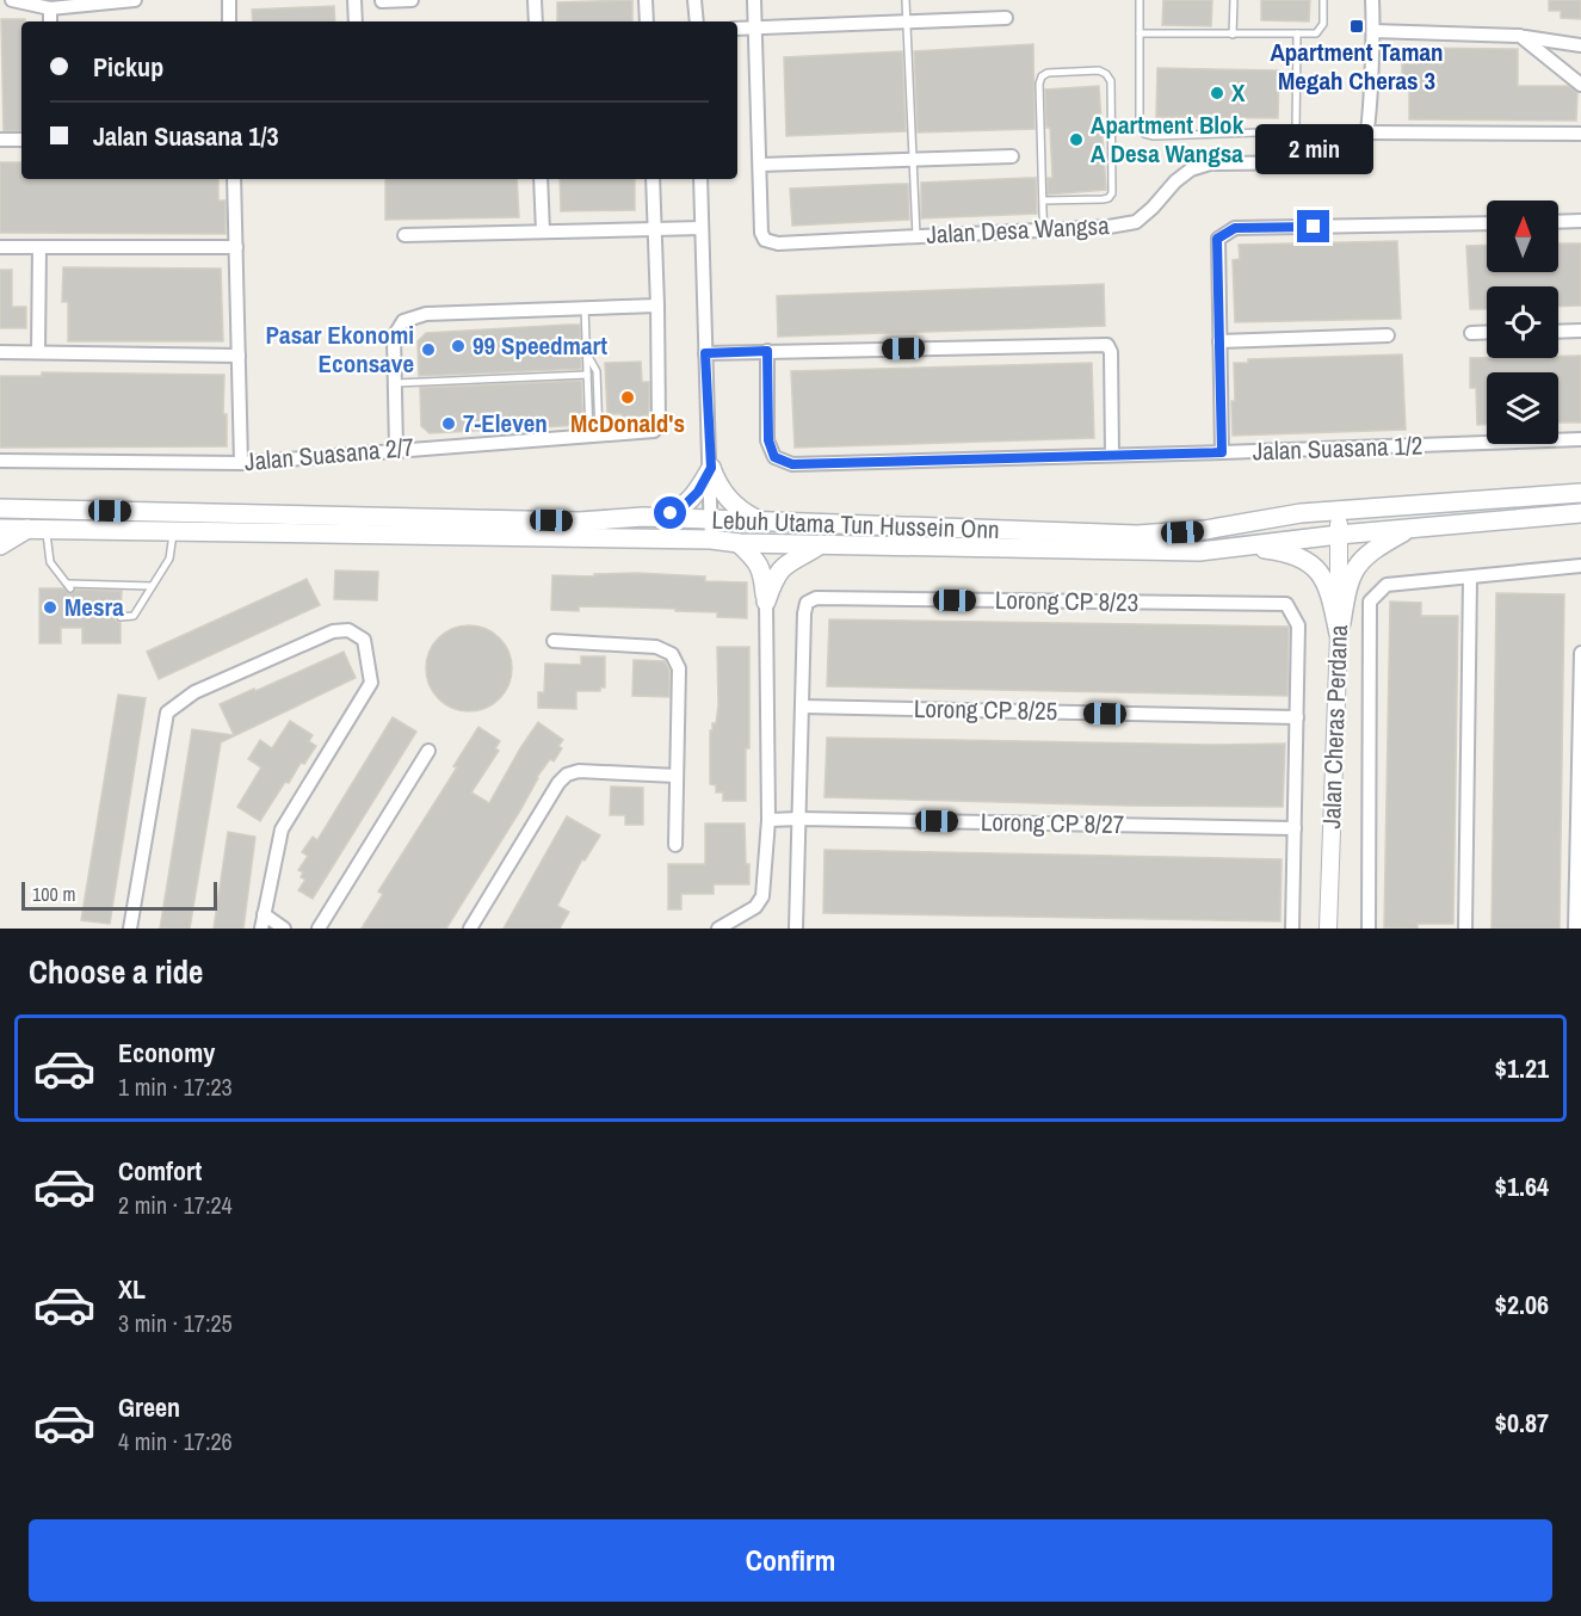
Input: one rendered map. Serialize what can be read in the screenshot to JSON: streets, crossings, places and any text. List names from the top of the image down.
{
  "streets": {
    "main road": ["Lebuh Utama Tun Hussein Onn"],
    "street": [
      "Jalan Desa Wangsa",
      "Jalan Suasana 1/2",
      "Jalan Suasana 2/7",
      "Lorong CP 8/23",
      "Lorong CP 8/25",
      "Jalan Cheras Perdana",
      "Lorong CP 8/27"
    ]
  },
  "crossings": [
    ["Lebuh Utama Tun Hussein Onn", "Jalan Cheras Perdana"],
    ["Lorong CP 8/23", "Lorong CP 8/25"]
  ],
  "places": {
    "transit": ["Apartment Taman Megah Cheras 3"],
    "other": [
      "X",
      "Apartment Blok A Desa Wangsa",
      "99 Speedmart",
      "Pasar Ekonomi Econsave",
      "McDonald's",
      "7-Eleven",
      "Mesra"
    ]
  },
  "scale_bar": "100 m",
  "north": "top",
  "page": {
    "banner": ["Pickup", "Jalan Suasana 1/3"],
    "bubble": "2 min",
    "scale": "100 m",
    "heading": "Choose a ride",
    "list": [
      {
        "name": "Economy",
        "note": "1 min · 17:23",
        "value": "$1.21"
      },
      {
        "name": "Comfort",
        "note": "2 min · 17:24",
        "value": "$1.64"
      },
      {
        "name": "XL",
        "note": "3 min · 17:25",
        "value": "$2.06"
      },
      {
        "name": "Green",
        "note": "4 min · 17:26",
        "value": "$0.87"
      }
    ],
    "buttons": "Confirm"
  }
}
